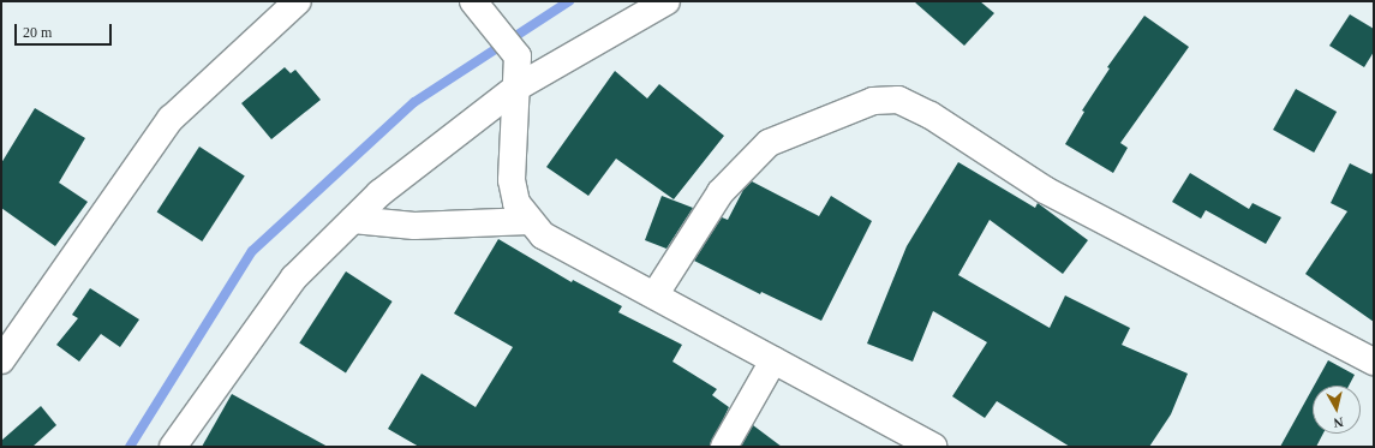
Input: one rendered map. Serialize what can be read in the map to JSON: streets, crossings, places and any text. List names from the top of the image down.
{
  "scale_bar": "20 m",
  "north": "bottom"
}
